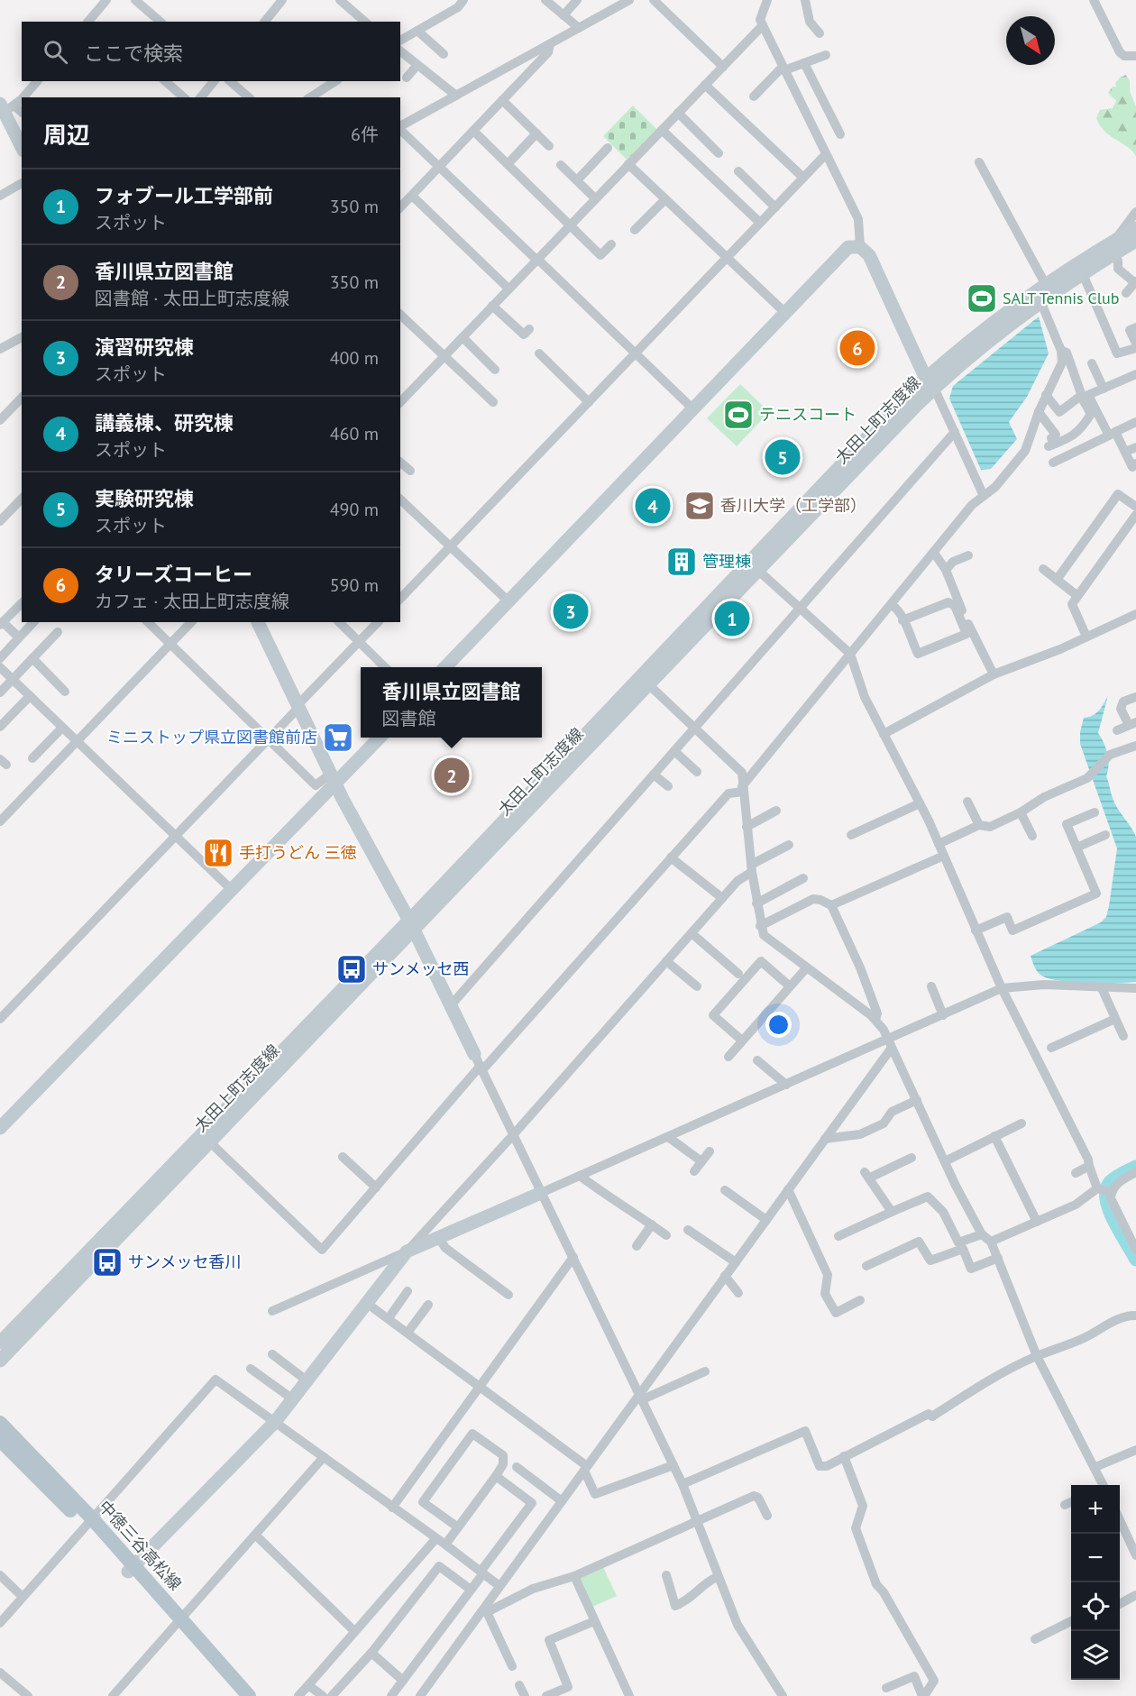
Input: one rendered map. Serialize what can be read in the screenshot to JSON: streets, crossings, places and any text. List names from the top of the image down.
{
  "streets": {
    "main road": ["中徳三谷高松線"],
    "street": ["太田上町志度線"]
  },
  "places": {
    "sports": ["SALT Tennis Club", "テニスコート"],
    "school or university": ["香川大学（工学部）"],
    "building": ["管理棟"],
    "supermarket": ["ミニストップ県立図書館前店"],
    "restaurant": ["手打うどん 三徳"],
    "bus stop": ["サンメッセ西", "サンメッセ香川"]
  },
  "north": "bottom right",
  "page": {
    "search": "ここで検索",
    "heading": ["周辺", "6件"],
    "list": [
      {
        "mark": "1",
        "name": "フォブール工学部前",
        "note": "スポット",
        "value": "350 m"
      },
      {
        "mark": "2",
        "name": "香川県立図書館",
        "note": "図書館 · 太田上町志度線",
        "value": "350 m"
      },
      {
        "mark": "3",
        "name": "演習研究棟",
        "note": "スポット",
        "value": "400 m"
      },
      {
        "mark": "4",
        "name": "講義棟、研究棟",
        "note": "スポット",
        "value": "460 m"
      },
      {
        "mark": "5",
        "name": "実験研究棟",
        "note": "スポット",
        "value": "490 m"
      },
      {
        "mark": "6",
        "name": "タリーズコーヒー",
        "note": "カフェ · 太田上町志度線",
        "value": "590 m"
      }
    ],
    "pins": [
      "6",
      "5",
      "4",
      "3",
      "1",
      "2"
    ],
    "popup": ["香川県立図書館", "図書館"],
    "map_buttons": ["+", "−"]
  }
}
